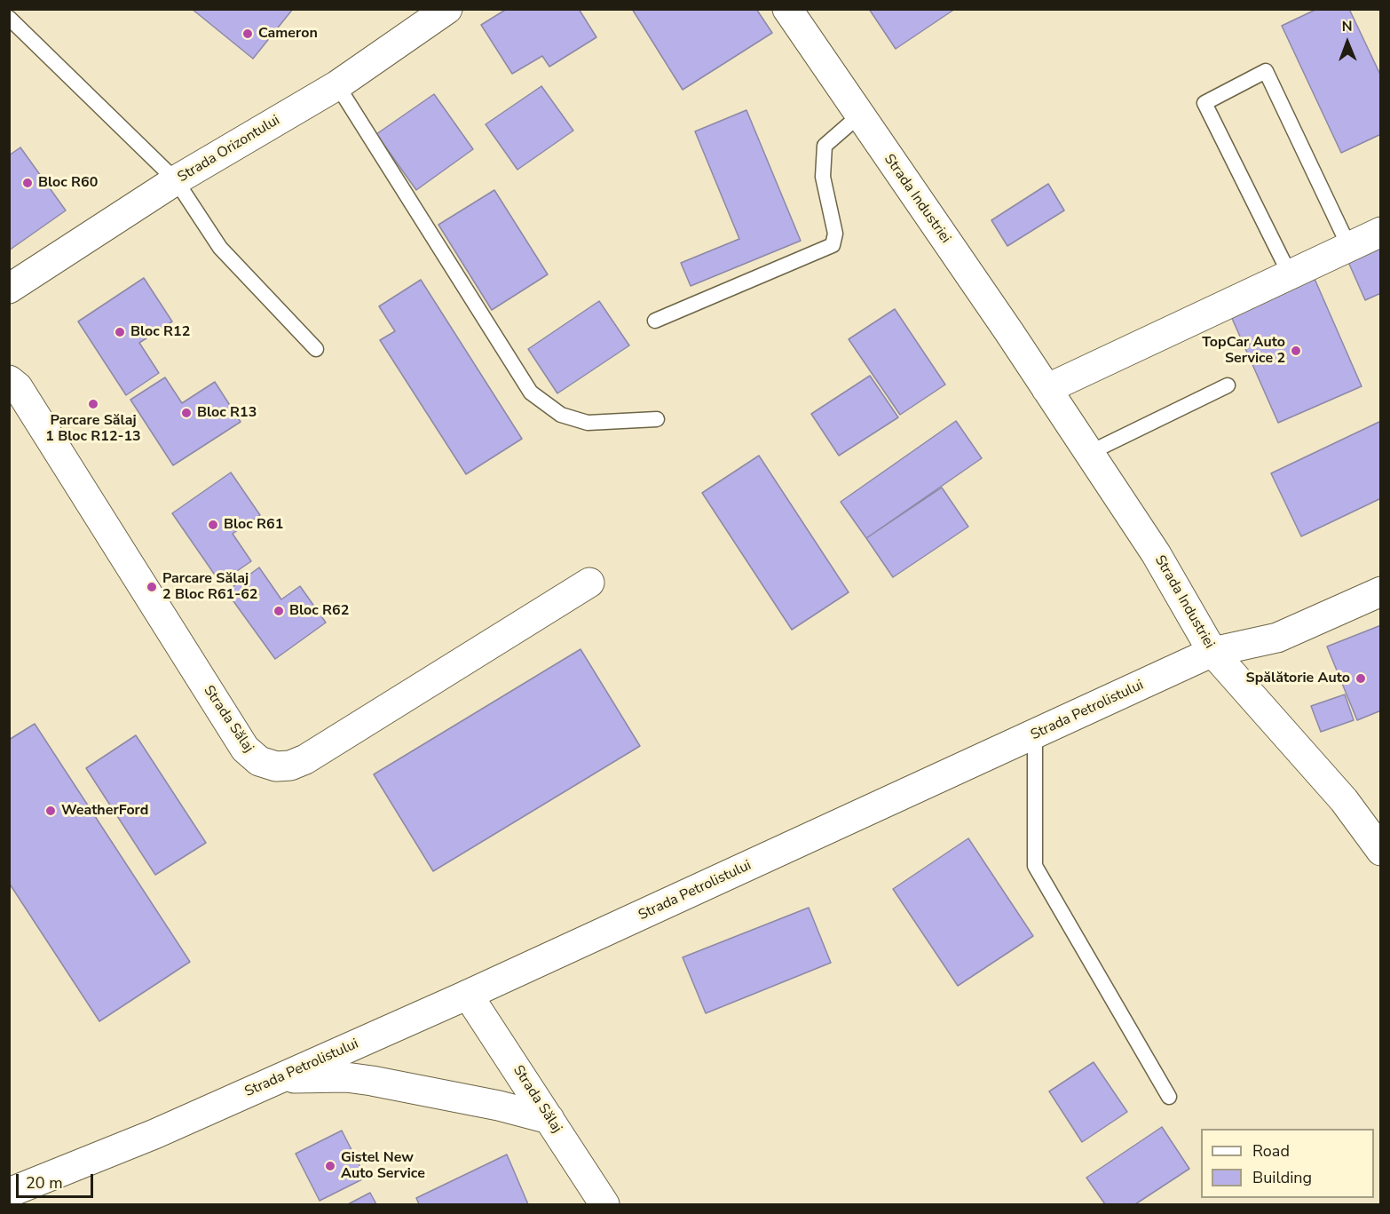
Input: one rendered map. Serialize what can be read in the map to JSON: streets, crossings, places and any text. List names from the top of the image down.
{
  "streets": {
    "street": [
      "Strada Orizontului",
      "Strada Industriei",
      "Strada Petrolistului",
      "Strada Sălaj"
    ]
  },
  "crossings": [
    ["Strada Industriei", "Strada Petrolistului"],
    ["Strada Petrolistului", "Strada Sălaj"]
  ],
  "places": [
    "Cameron",
    "Bloc R60",
    "Bloc R12",
    "TopCar Auto Service 2",
    "Parcare Sălaj 1 Bloc R12-13",
    "Bloc R13",
    "Bloc R61",
    "Parcare Sălaj 2 Bloc R61-62",
    "Bloc R62",
    "Spălătorie Auto",
    "WeatherFord",
    "Gistel New Auto Service"
  ],
  "legend": ["Road", "Building"],
  "scale_bar": "20 m",
  "north": "top"
}
